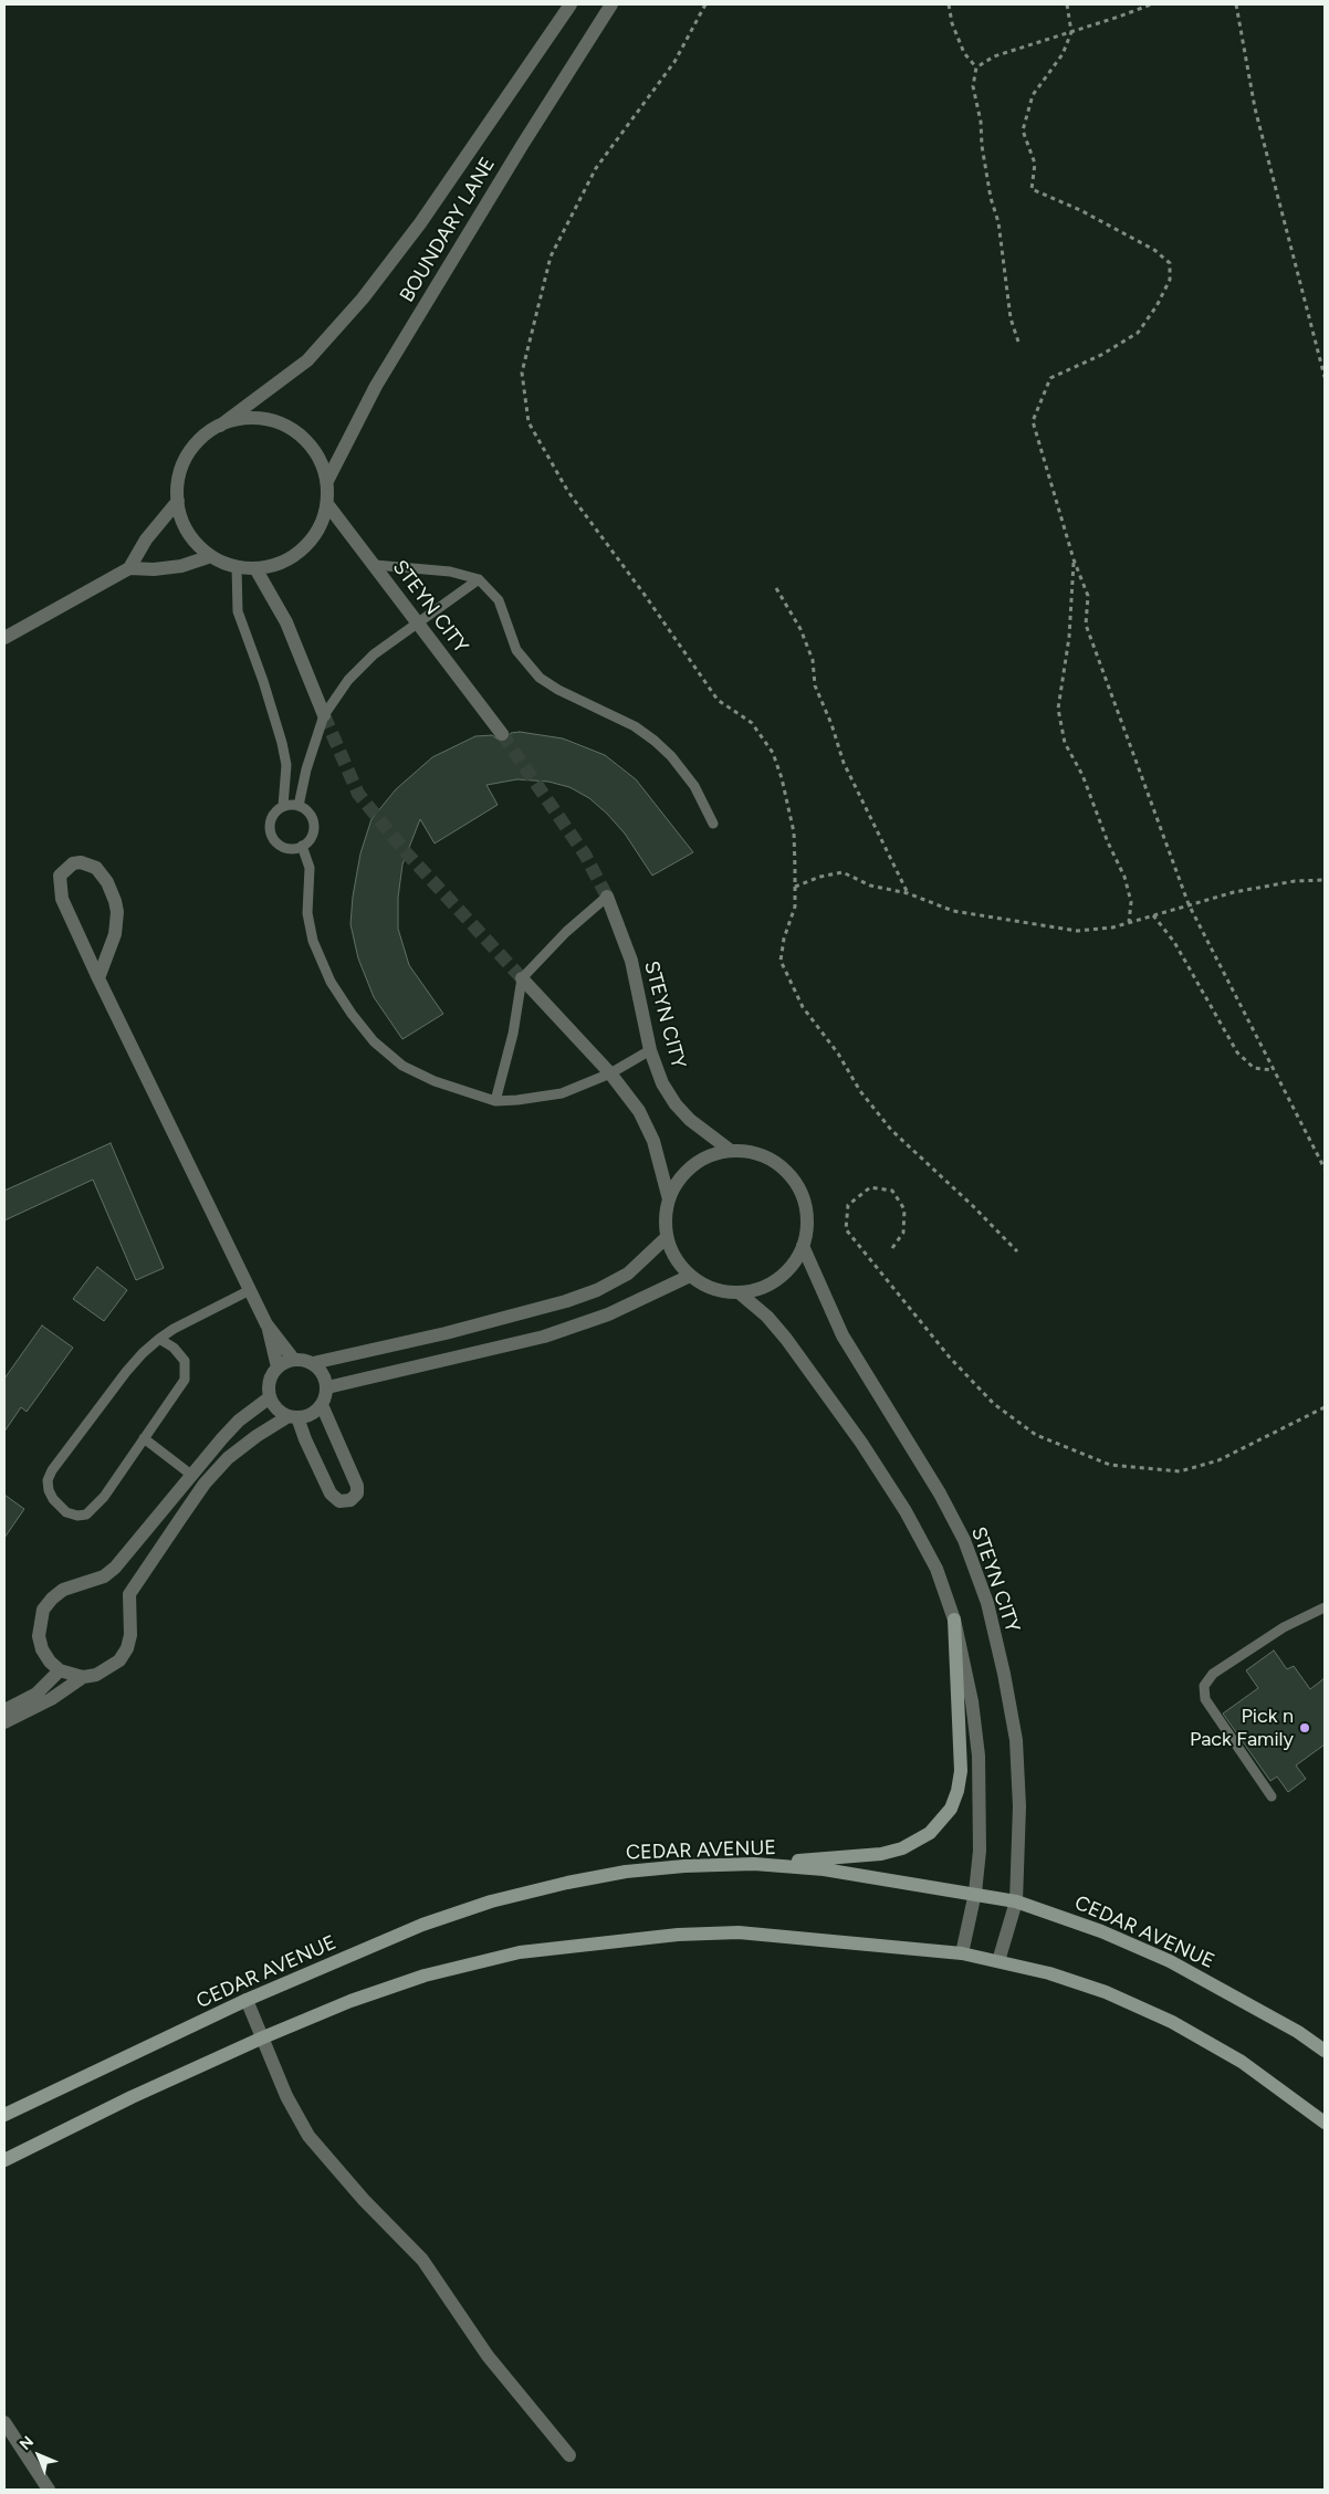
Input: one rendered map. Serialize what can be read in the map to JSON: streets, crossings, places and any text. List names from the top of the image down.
{
  "streets": {
    "main road": ["CEDAR AVENUE"],
    "street": ["BOUNDARY LANE", "STEYN CITY"]
  },
  "crossings": [
    ["BOUNDARY LANE", "STEYN CITY"],
    ["STEYN CITY", "CEDAR AVENUE"]
  ],
  "places": ["Pick n Pack Family"],
  "north": "top left"
}
